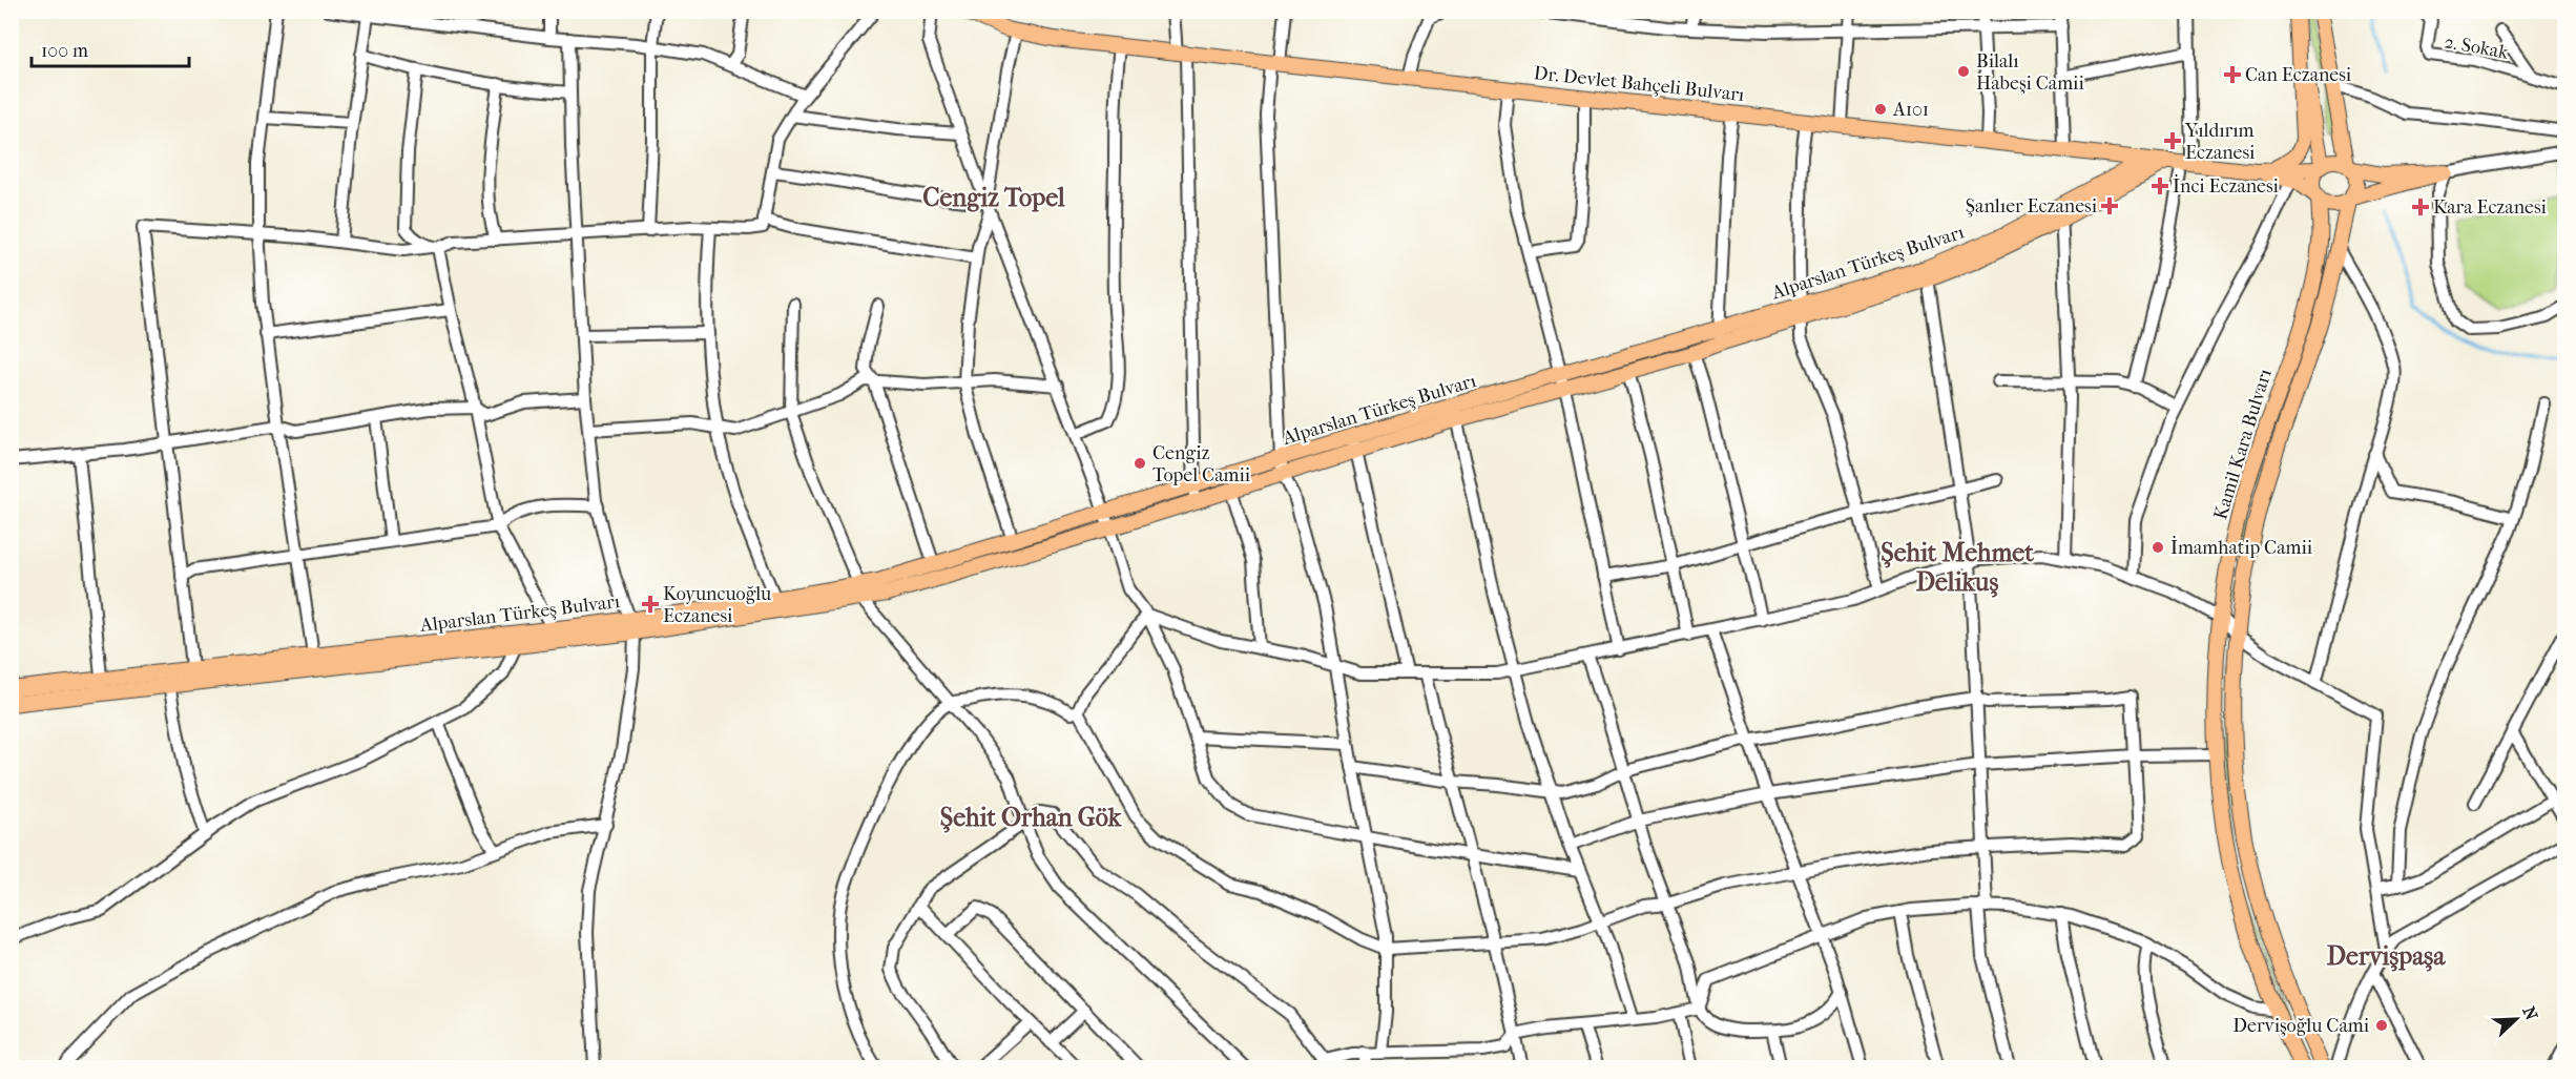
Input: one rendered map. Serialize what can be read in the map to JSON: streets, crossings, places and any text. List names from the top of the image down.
{
  "streets": {
    "main road": ["Dr. Devlet Bahçeli Bulvarı", "Alparslan Türkeş Bulvarı", "Kamil Kara Bulvarı"],
    "street": ["2. Sokak"]
  },
  "crossings": [
    ["Dr. Devlet Bahçeli Bulvarı", "Alparslan Türkeş Bulvarı"],
    ["Dr. Devlet Bahçeli Bulvarı", "Kamil Kara Bulvarı"]
  ],
  "districts": [
    "Cengiz Topel",
    "Şehit Mehmet Delikuş",
    "Şehit Orhan Gök",
    "Dervişpaşa"
  ],
  "places": {
    "other": [
      "Bilalı Habeşi Camii",
      "A101",
      "Cengiz Topel Camii",
      "İmamhatip Camii",
      "Dervişoğlu Cami"
    ],
    "health": [
      "Can Eczanesi",
      "Yıldırım Eczanesi",
      "İnci Eczanesi",
      "Şanlıer Eczanesi",
      "Kara Eczanesi",
      "Koyuncuoğlu Eczanesi"
    ]
  },
  "scale_bar": "100 m",
  "north": "top right"
}
